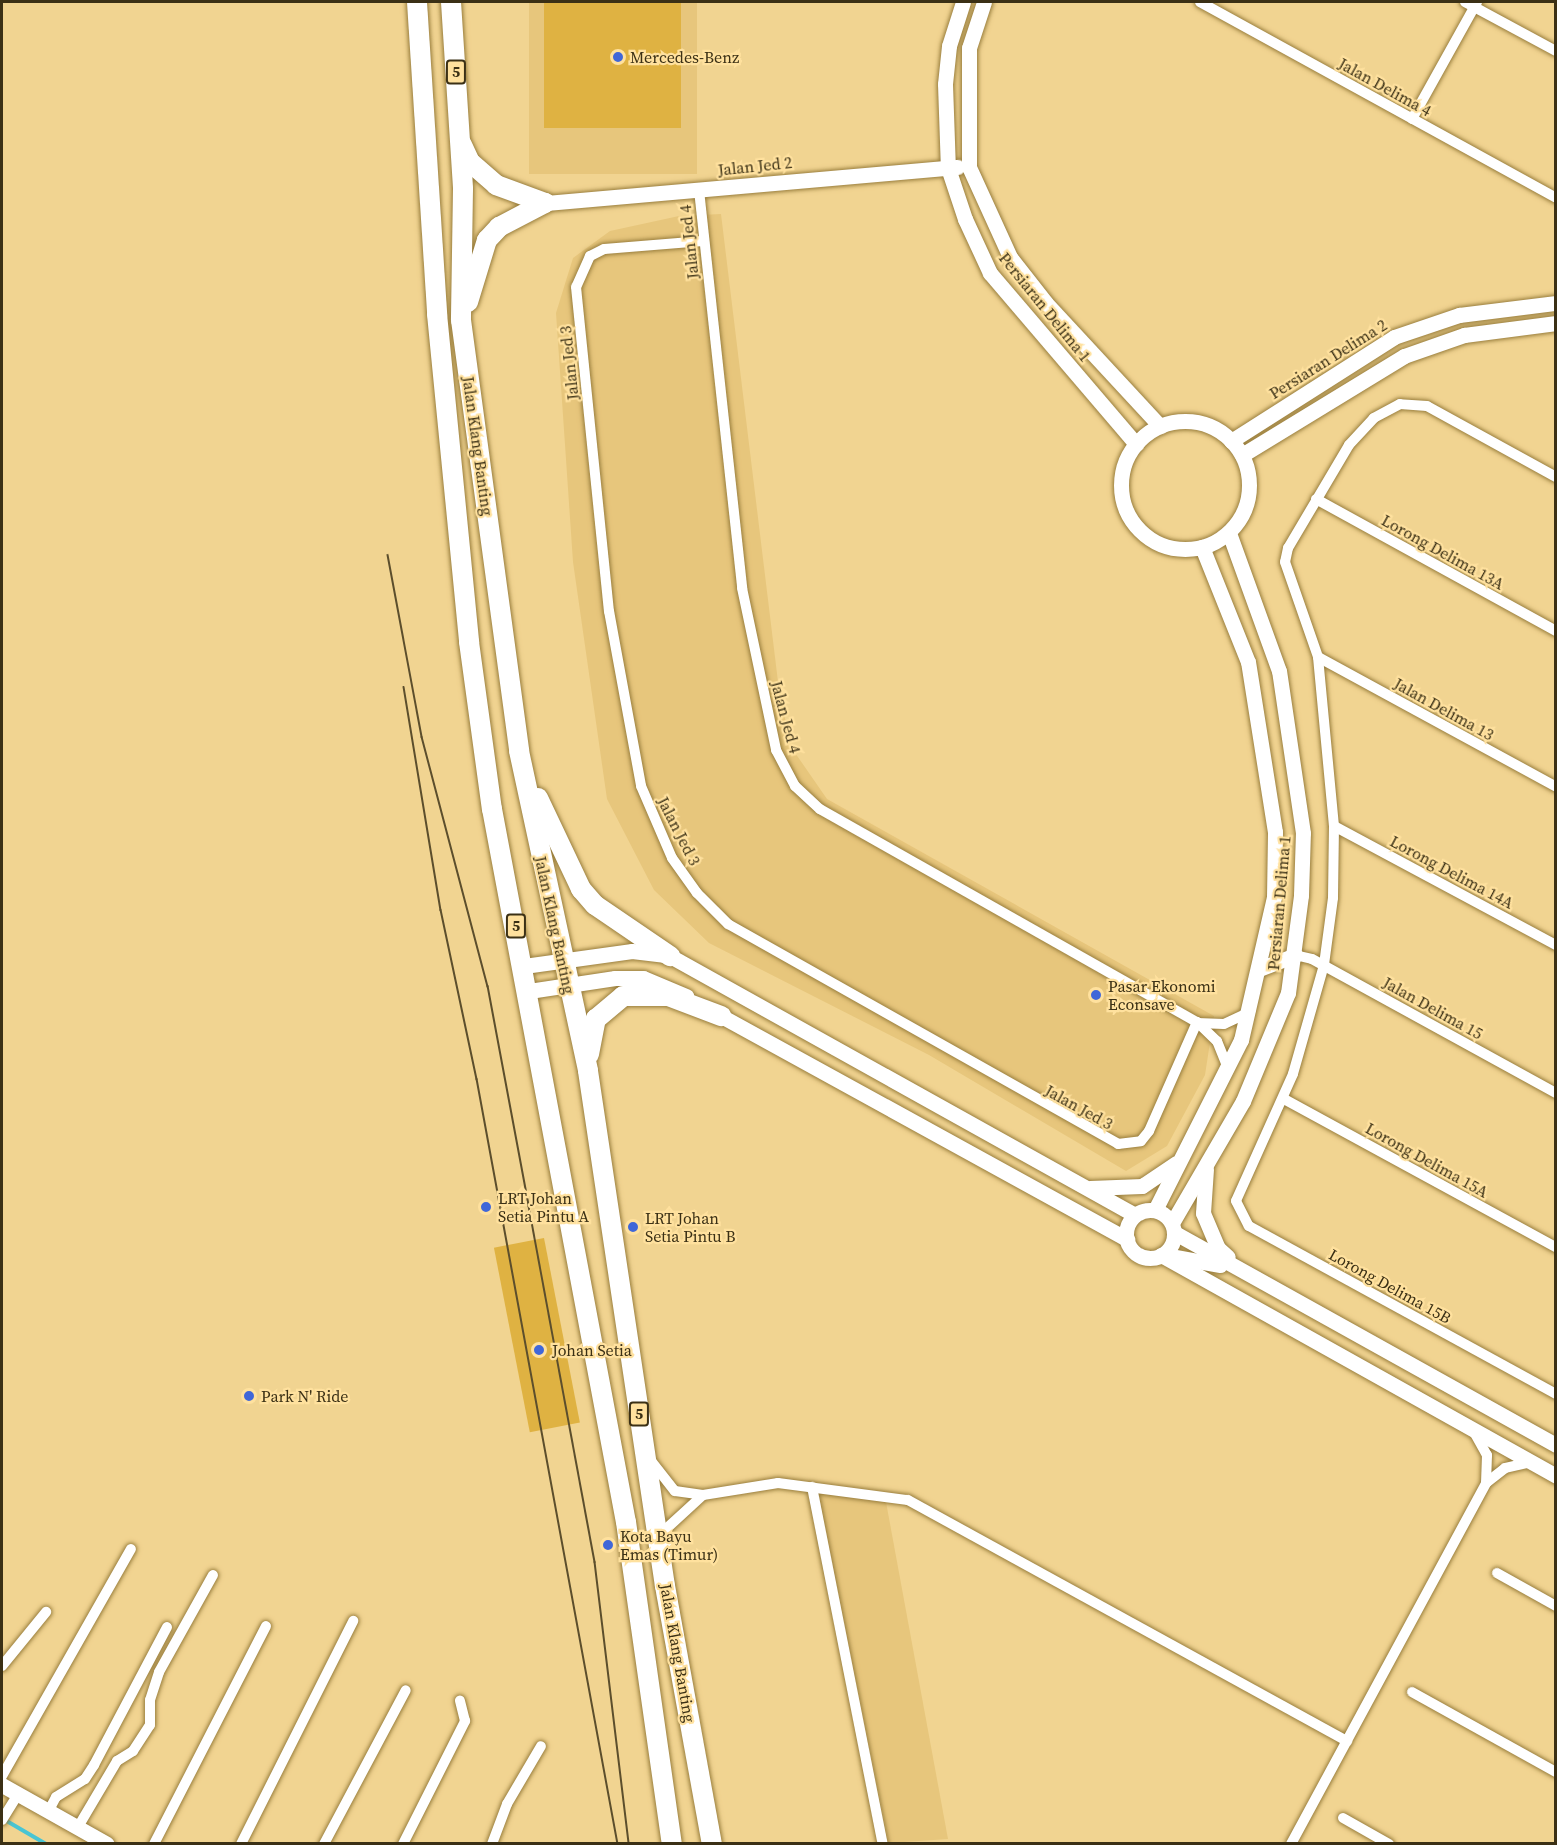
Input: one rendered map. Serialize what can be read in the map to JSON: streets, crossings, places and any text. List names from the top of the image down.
{
  "streets": {
    "highway": ["5", "Jalan Klang Banting"],
    "street": [
      "Jalan Delima 4",
      "Jalan Jed 2",
      "Jalan Jed 4",
      "Persiaran Delima 1",
      "Persiaran Delima 2",
      "Jalan Jed 3",
      "Lorong Delima 13A",
      "Jalan Delima 13",
      "Lorong Delima 14A",
      "Jalan Delima 15",
      "Lorong Delima 15A",
      "Lorong Delima 15B"
    ]
  },
  "crossings": [
    ["Jalan Jed 2", "Jalan Jed 4"],
    ["Jalan Jed 2", "Persiaran Delima 1"],
    ["Jalan Jed 4", "Persiaran Delima 1"],
    ["Jalan Jed 4", "Jalan Jed 3"],
    ["Persiaran Delima 1", "Persiaran Delima 2"],
    ["Persiaran Delima 1", "Jalan Delima 15"],
    ["Lorong Delima 15A", "Lorong Delima 15B"]
  ],
  "places": [
    "Mercedes-Benz",
    "Pasar Ekonomi Econsave",
    "LRT Johan Setia Pintu A",
    "LRT Johan Setia Pintu B",
    "Johan Setia",
    "Park N' Ride",
    "Kota Bayu Emas (Timur)"
  ]
}
